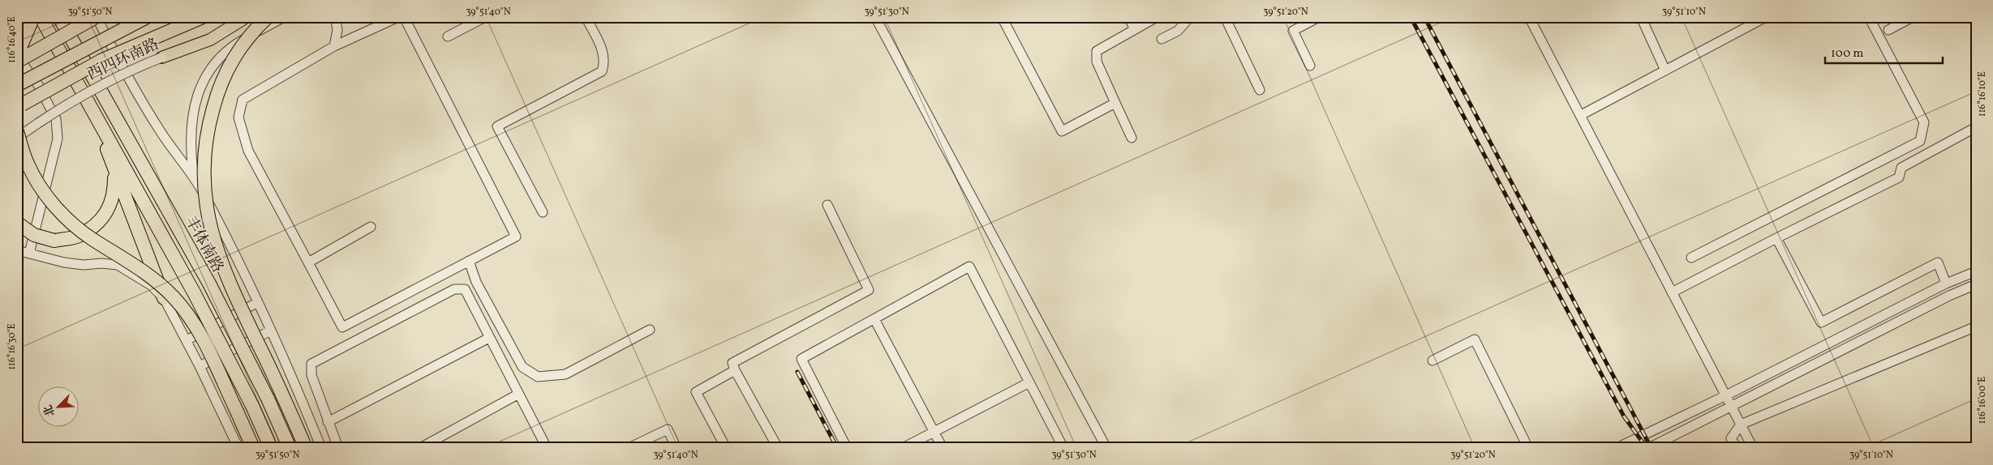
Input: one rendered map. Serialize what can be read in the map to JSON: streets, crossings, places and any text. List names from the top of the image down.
{
  "streets": {
    "highway": ["西四环南路", "丰体南路"]
  },
  "scale_bar": "100 m",
  "north": "bottom left",
  "coordinates": [
    "39°51'50\"N",
    "39°51'40\"N",
    "39°51'30\"N",
    "39°51'20\"N",
    "39°51'10\"N",
    "116°16'40\"E",
    "116°16'10\"E",
    "116°16'30\"E",
    "116°16'00\"E"
  ]
}
